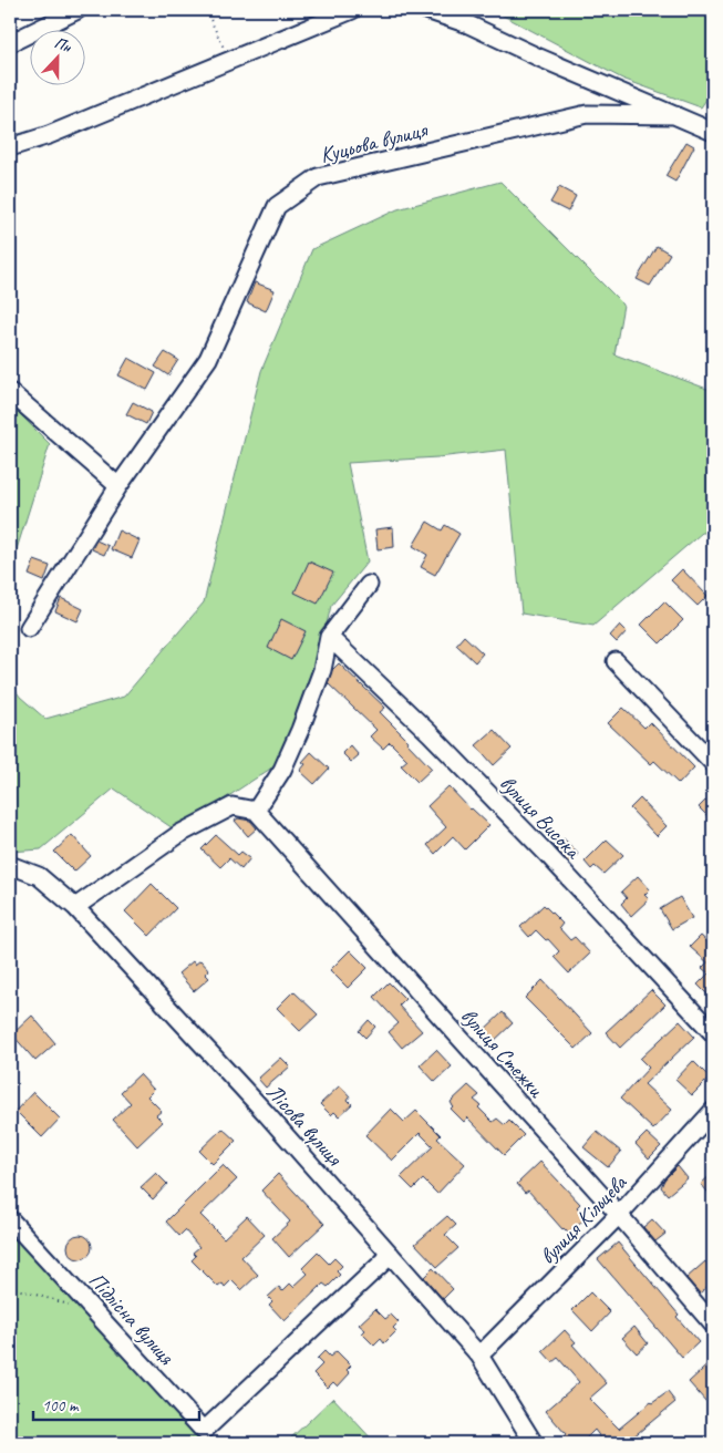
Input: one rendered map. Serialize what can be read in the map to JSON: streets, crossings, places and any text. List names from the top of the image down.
{
  "streets": {
    "street": [
      "Куцьова вулиця",
      "вулиця Висока",
      "вулиця Стежки",
      "Лісова вулиця",
      "вулиця Кільцева",
      "Підлісна вулиця"
    ]
  },
  "crossings": [
    ["вулиця Стежки", "вулиця Кільцева"],
    ["Лісова вулиця", "вулиця Кільцева"],
    ["Лісова вулиця", "Підлісна вулиця"]
  ],
  "scale_bar": "100 m",
  "north": "top"
}
